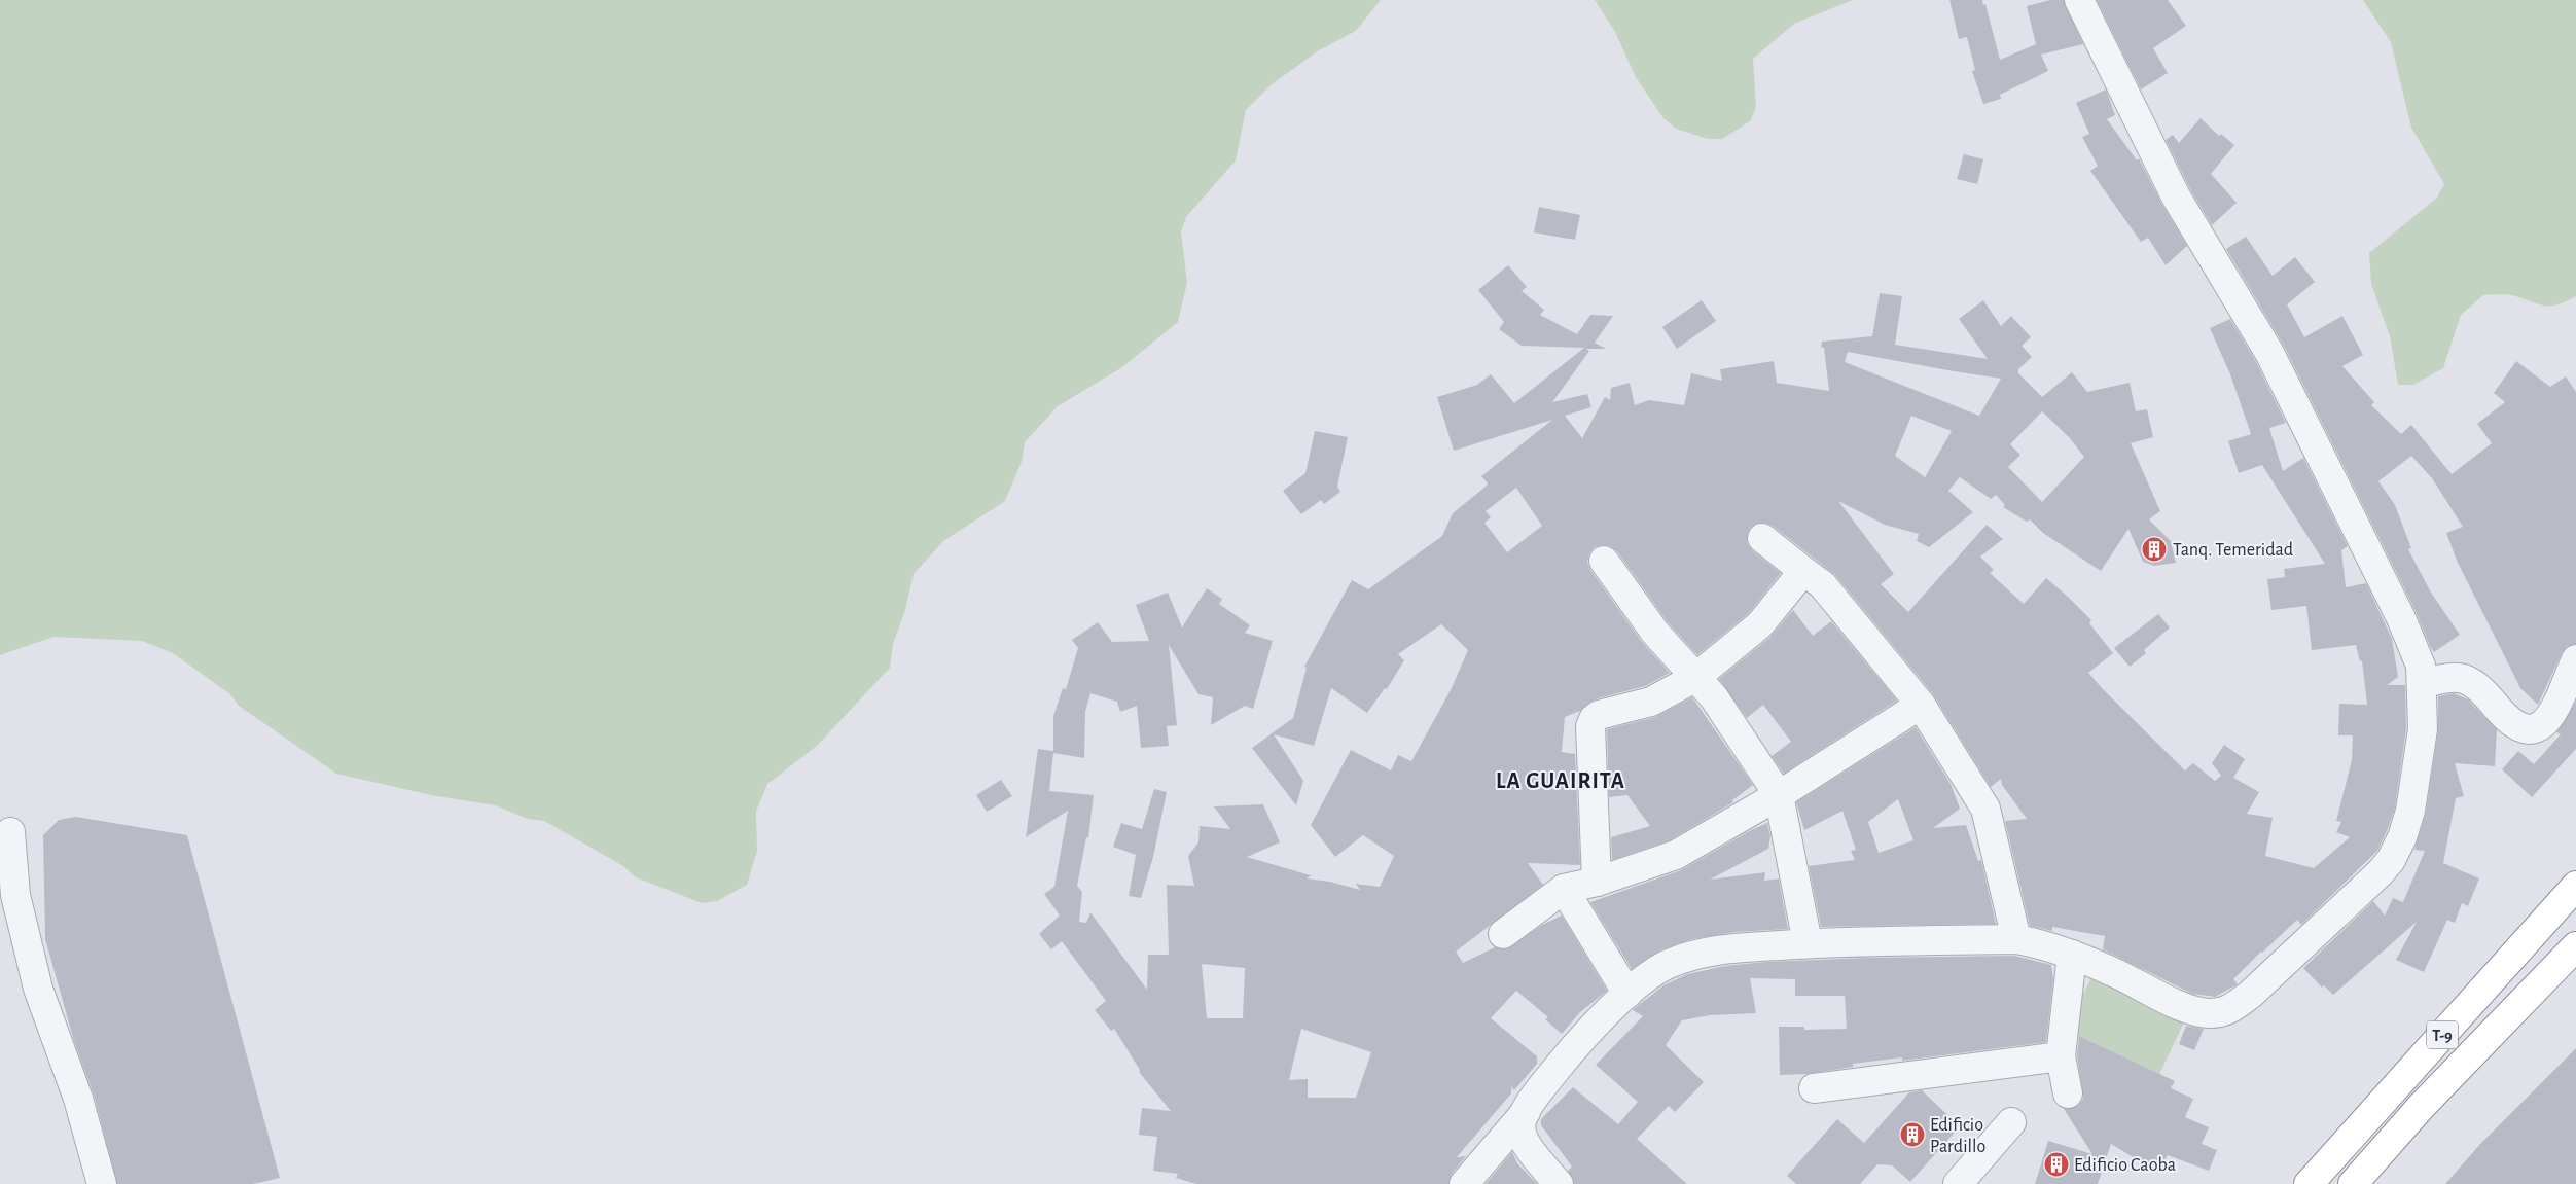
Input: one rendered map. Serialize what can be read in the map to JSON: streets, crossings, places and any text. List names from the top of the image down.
{
  "streets": {
    "highway": ["T-9"]
  },
  "districts": ["LA GUAIRITA"],
  "places": {
    "building": ["Tanq. Temeridad", "Edificio Pardillo", "Edificio Caoba"]
  }
}
